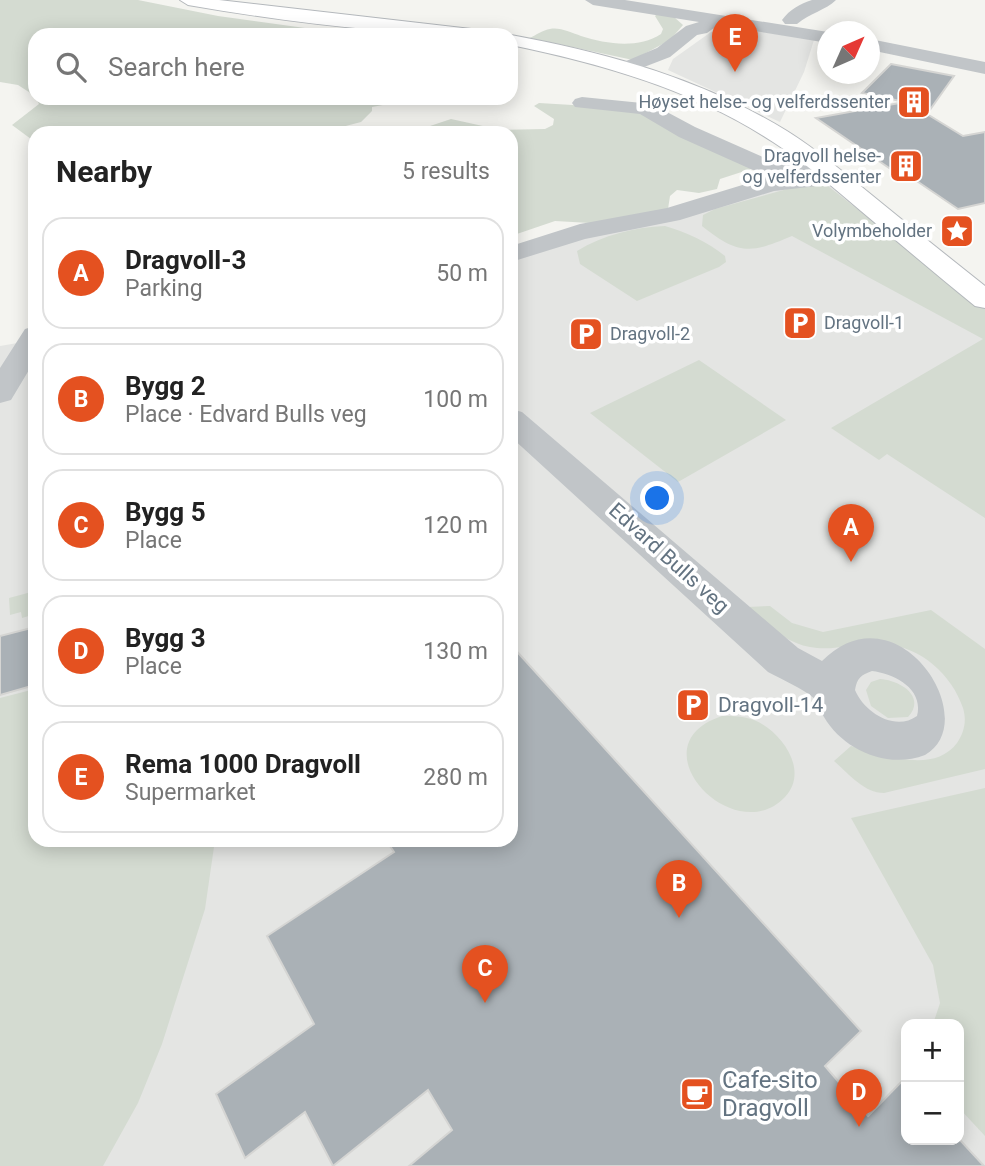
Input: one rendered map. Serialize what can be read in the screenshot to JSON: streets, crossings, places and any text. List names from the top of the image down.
{
  "streets": {
    "street": ["Edvard Bulls veg"]
  },
  "places": {
    "building": ["Høyset helse- og velferdssenter", "Dragvoll helse- og velferdssenter"],
    "place": ["Volymbeholder"],
    "parking": ["Dragvoll-1", "Dragvoll-2", "Dragvoll-14"],
    "cafe": ["Cafe-sito Dragvoll"]
  },
  "north": "top right",
  "page": {
    "pins": [
      "E",
      "A",
      "B",
      "C",
      "D"
    ],
    "search": "Search here",
    "heading": ["Nearby", "5 results"],
    "list": [
      {
        "mark": "A",
        "name": "Dragvoll-3",
        "note": "Parking",
        "value": "50 m"
      },
      {
        "mark": "B",
        "name": "Bygg 2",
        "note": "Place · Edvard Bulls veg",
        "value": "100 m"
      },
      {
        "mark": "C",
        "name": "Bygg 5",
        "note": "Place",
        "value": "120 m"
      },
      {
        "mark": "D",
        "name": "Bygg 3",
        "note": "Place",
        "value": "130 m"
      },
      {
        "mark": "E",
        "name": "Rema 1000 Dragvoll",
        "note": "Supermarket",
        "value": "280 m"
      }
    ],
    "map_buttons": ["+", "−"]
  }
}
